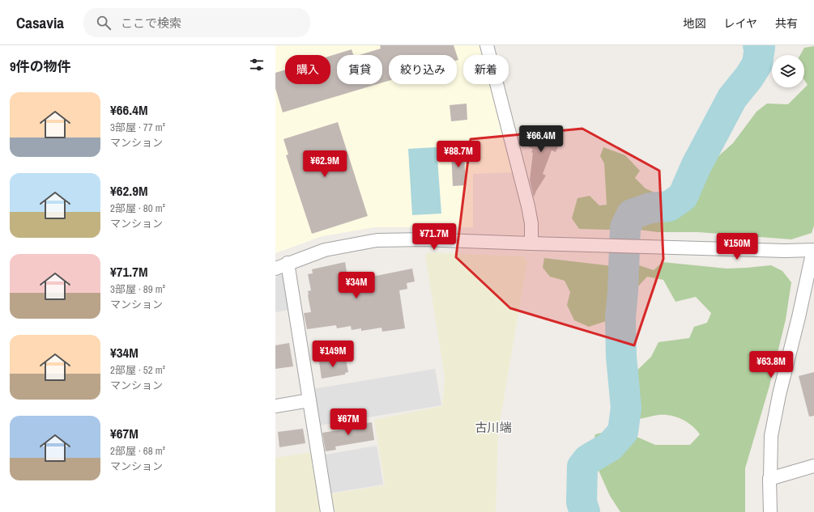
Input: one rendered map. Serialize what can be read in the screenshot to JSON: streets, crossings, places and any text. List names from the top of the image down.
{
  "districts": ["古川端"],
  "page": {
    "header": "Casavia",
    "search": "ここで検索",
    "nav": ["地図", "レイヤ", "共有"],
    "heading": "9件の物件",
    "chip": [
      "購入",
      "賃貸",
      "絞り込み",
      "新着"
    ],
    "list": [
      {
        "name": "¥66.4M",
        "note": "3部屋 · 77 m² · マンション"
      },
      {
        "name": "¥62.9M",
        "note": "2部屋 · 80 m² · マンション"
      },
      {
        "name": "¥71.7M",
        "note": "3部屋 · 89 m² · マンション"
      },
      {
        "name": "¥34M",
        "note": "2部屋 · 52 m² · マンション"
      },
      {
        "name": "¥67M",
        "note": "2部屋 · 68 m² · マンション"
      }
    ],
    "price": [
      "¥66.4M",
      "¥88.7M",
      "¥62.9M",
      "¥71.7M",
      "¥150M",
      "¥34M",
      "¥149M",
      "¥63.8M",
      "¥67M"
    ]
  }
}
